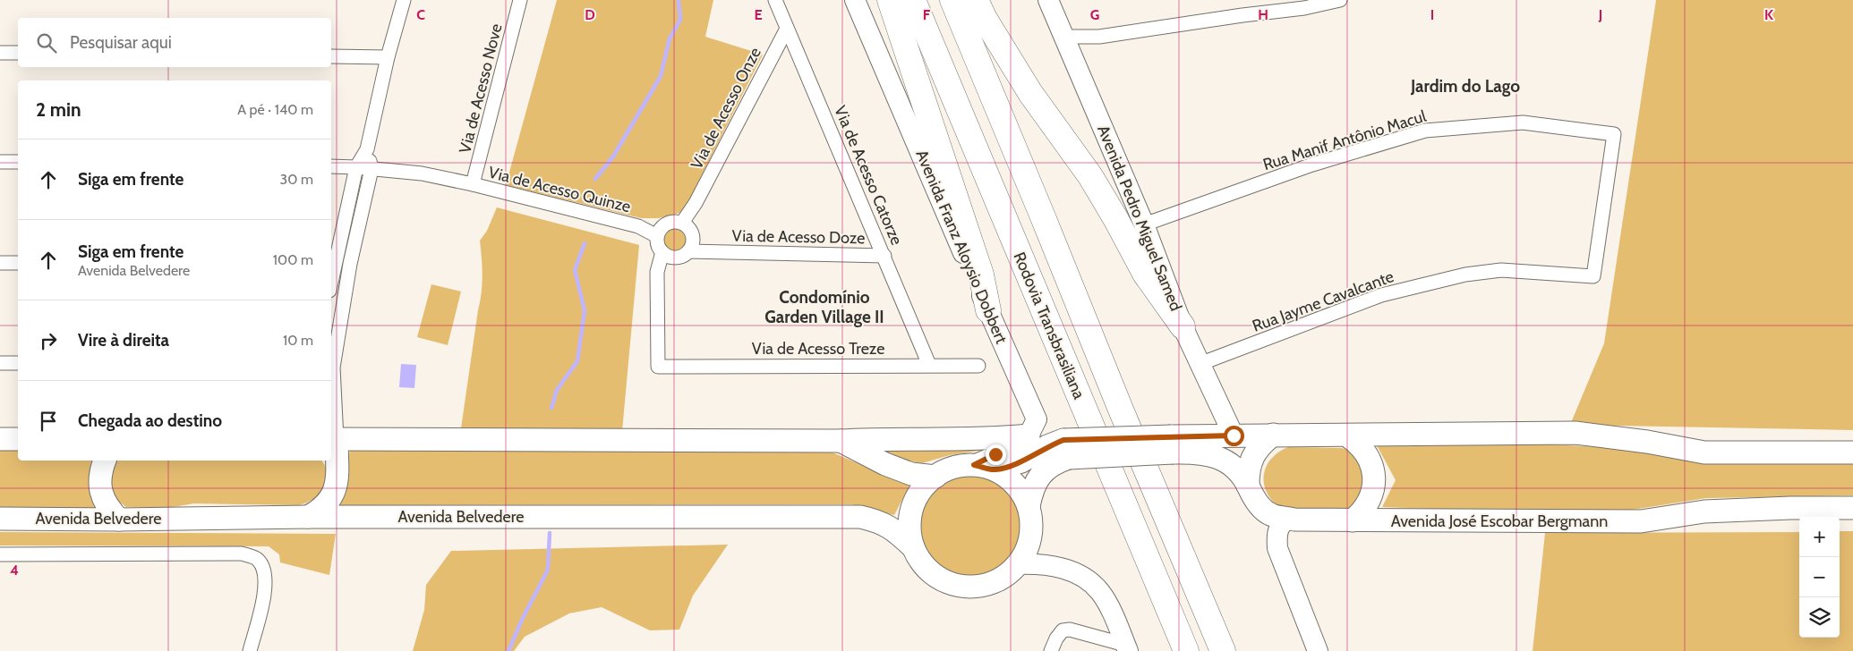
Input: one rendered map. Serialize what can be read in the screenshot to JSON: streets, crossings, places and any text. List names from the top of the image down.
{
  "streets": {
    "highway": ["Rodovia Transbrasiliana"],
    "main road": [
      "Avenida Pedro Miguel Samed",
      "Avenida Franz Aloysio Dobbert",
      "Avenida Belvedere",
      "Avenida José Escobar Bergmann"
    ],
    "street": [
      "Via de Acesso Nove",
      "Via de Acesso Onze",
      "Rua Manif Antônio Macul",
      "Via de Acesso Catorze",
      "Via de Acesso Quinze",
      "Via de Acesso Doze",
      "Rua Jayme Cavalcante",
      "Via de Acesso Treze"
    ]
  },
  "crossings": [
    ["Via de Acesso Nove", "Via de Acesso Quinze"],
    ["Via de Acesso Onze", "Via de Acesso Catorze"],
    ["Via de Acesso Onze", "Via de Acesso Quinze"],
    ["Via de Acesso Onze", "Via de Acesso Doze"],
    ["Via de Acesso Onze", "Via de Acesso Treze"],
    ["Rua Manif Antônio Macul", "Avenida Pedro Miguel Samed"],
    ["Rua Manif Antônio Macul", "Rua Jayme Cavalcante"],
    ["Via de Acesso Catorze", "Via de Acesso Doze"],
    ["Via de Acesso Catorze", "Via de Acesso Treze"],
    ["Via de Acesso Quinze", "Via de Acesso Doze"],
    ["Via de Acesso Quinze", "Via de Acesso Treze"],
    ["Avenida Pedro Miguel Samed", "Rua Jayme Cavalcante"],
    ["Via de Acesso Doze", "Via de Acesso Treze"]
  ],
  "districts": ["Jardim do Lago", "Condomínio Garden Village II"],
  "page": {
    "search": "Pesquisar aqui",
    "heading": ["2 min", "A pé · 140 m"],
    "list": [
      ["Siga em frente", "30 m"],
      ["Siga em frente", "Avenida Belvedere", "100 m"],
      ["Vire à direita", "10 m"],
      "Chegada ao destino"
    ],
    "map_buttons": ["+", "−"]
  },
  "grid": {
    "columns": [
      "C",
      "D",
      "E",
      "F",
      "G",
      "H",
      "I",
      "J",
      "K"
    ],
    "rows": ["4"]
  }
}
